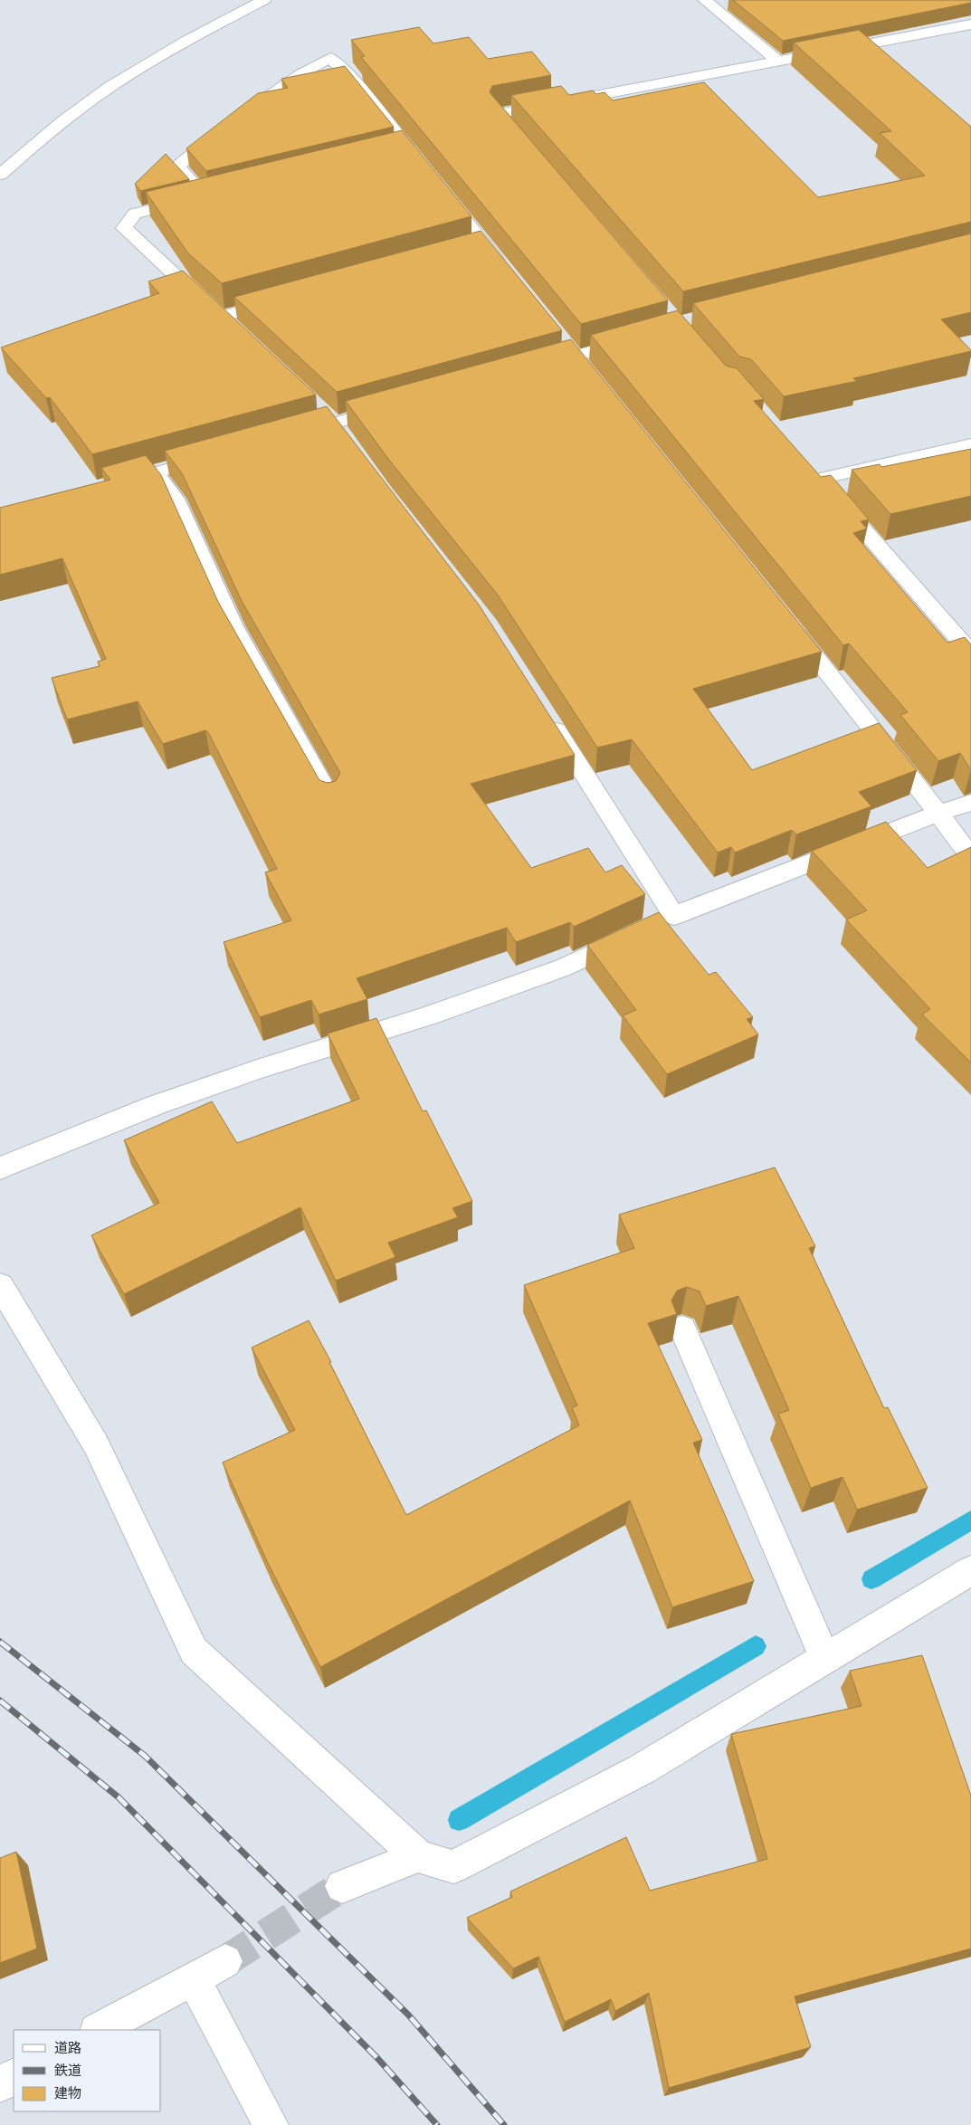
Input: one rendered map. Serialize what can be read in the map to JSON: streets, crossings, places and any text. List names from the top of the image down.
{
  "legend": ["道路", "鉄道", "建物"]
}
